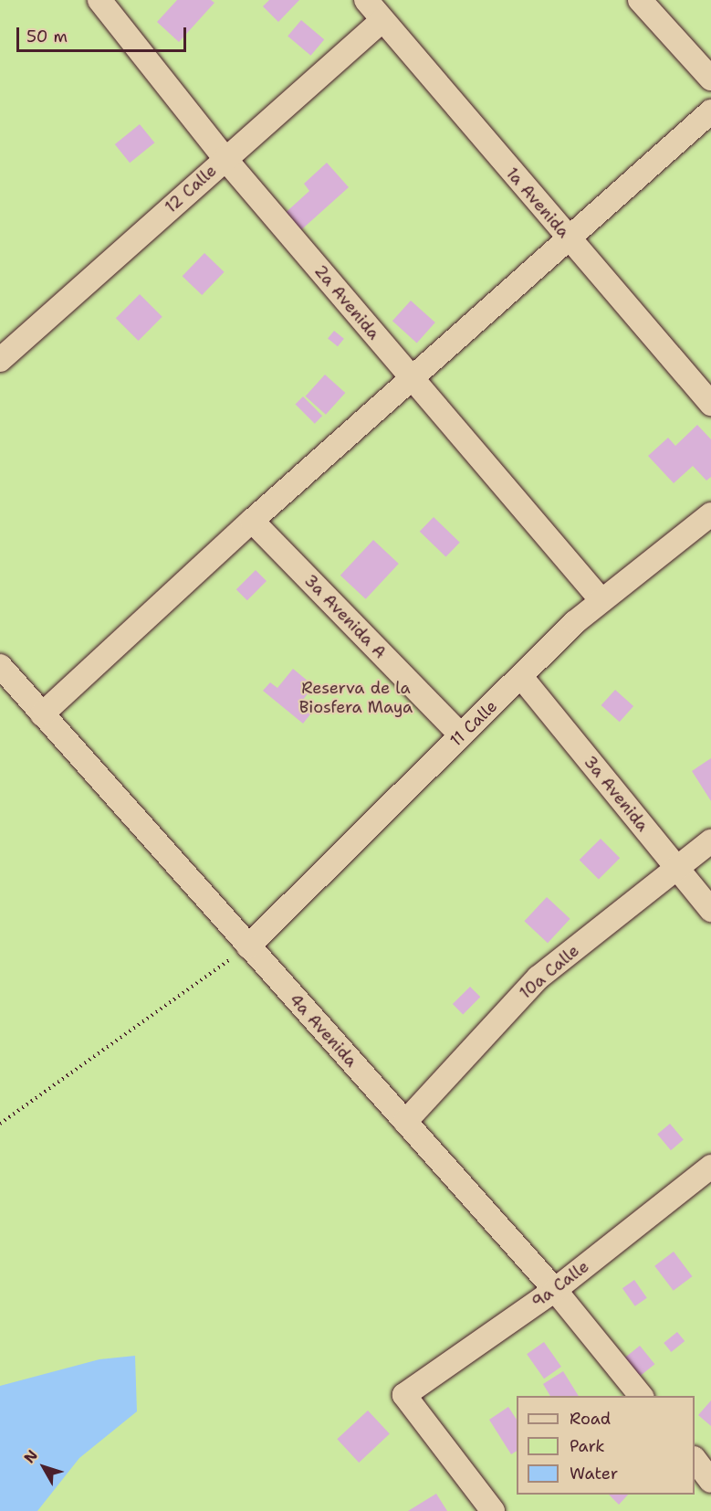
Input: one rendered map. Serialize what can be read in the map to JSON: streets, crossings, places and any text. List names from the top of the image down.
{
  "streets": {
    "street": [
      "12 Calle",
      "1a Avenida",
      "2a Avenida",
      "3a Avenida A",
      "11 Calle",
      "3a Avenida",
      "10a Calle",
      "4a Avenida",
      "9a Calle"
    ]
  },
  "crossings": [
    ["12 Calle", "1a Avenida"],
    ["12 Calle", "2a Avenida"],
    ["2a Avenida", "11 Calle"],
    ["3a Avenida A", "11 Calle"],
    ["11 Calle", "3a Avenida"],
    ["11 Calle", "4a Avenida"],
    ["3a Avenida", "10a Calle"],
    ["10a Calle", "4a Avenida"],
    ["4a Avenida", "9a Calle"]
  ],
  "parks": ["Reserva de la Biosfera Maya"],
  "legend": ["Road", "Park", "Water"],
  "scale_bar": "50 m",
  "north": "top left"
}
